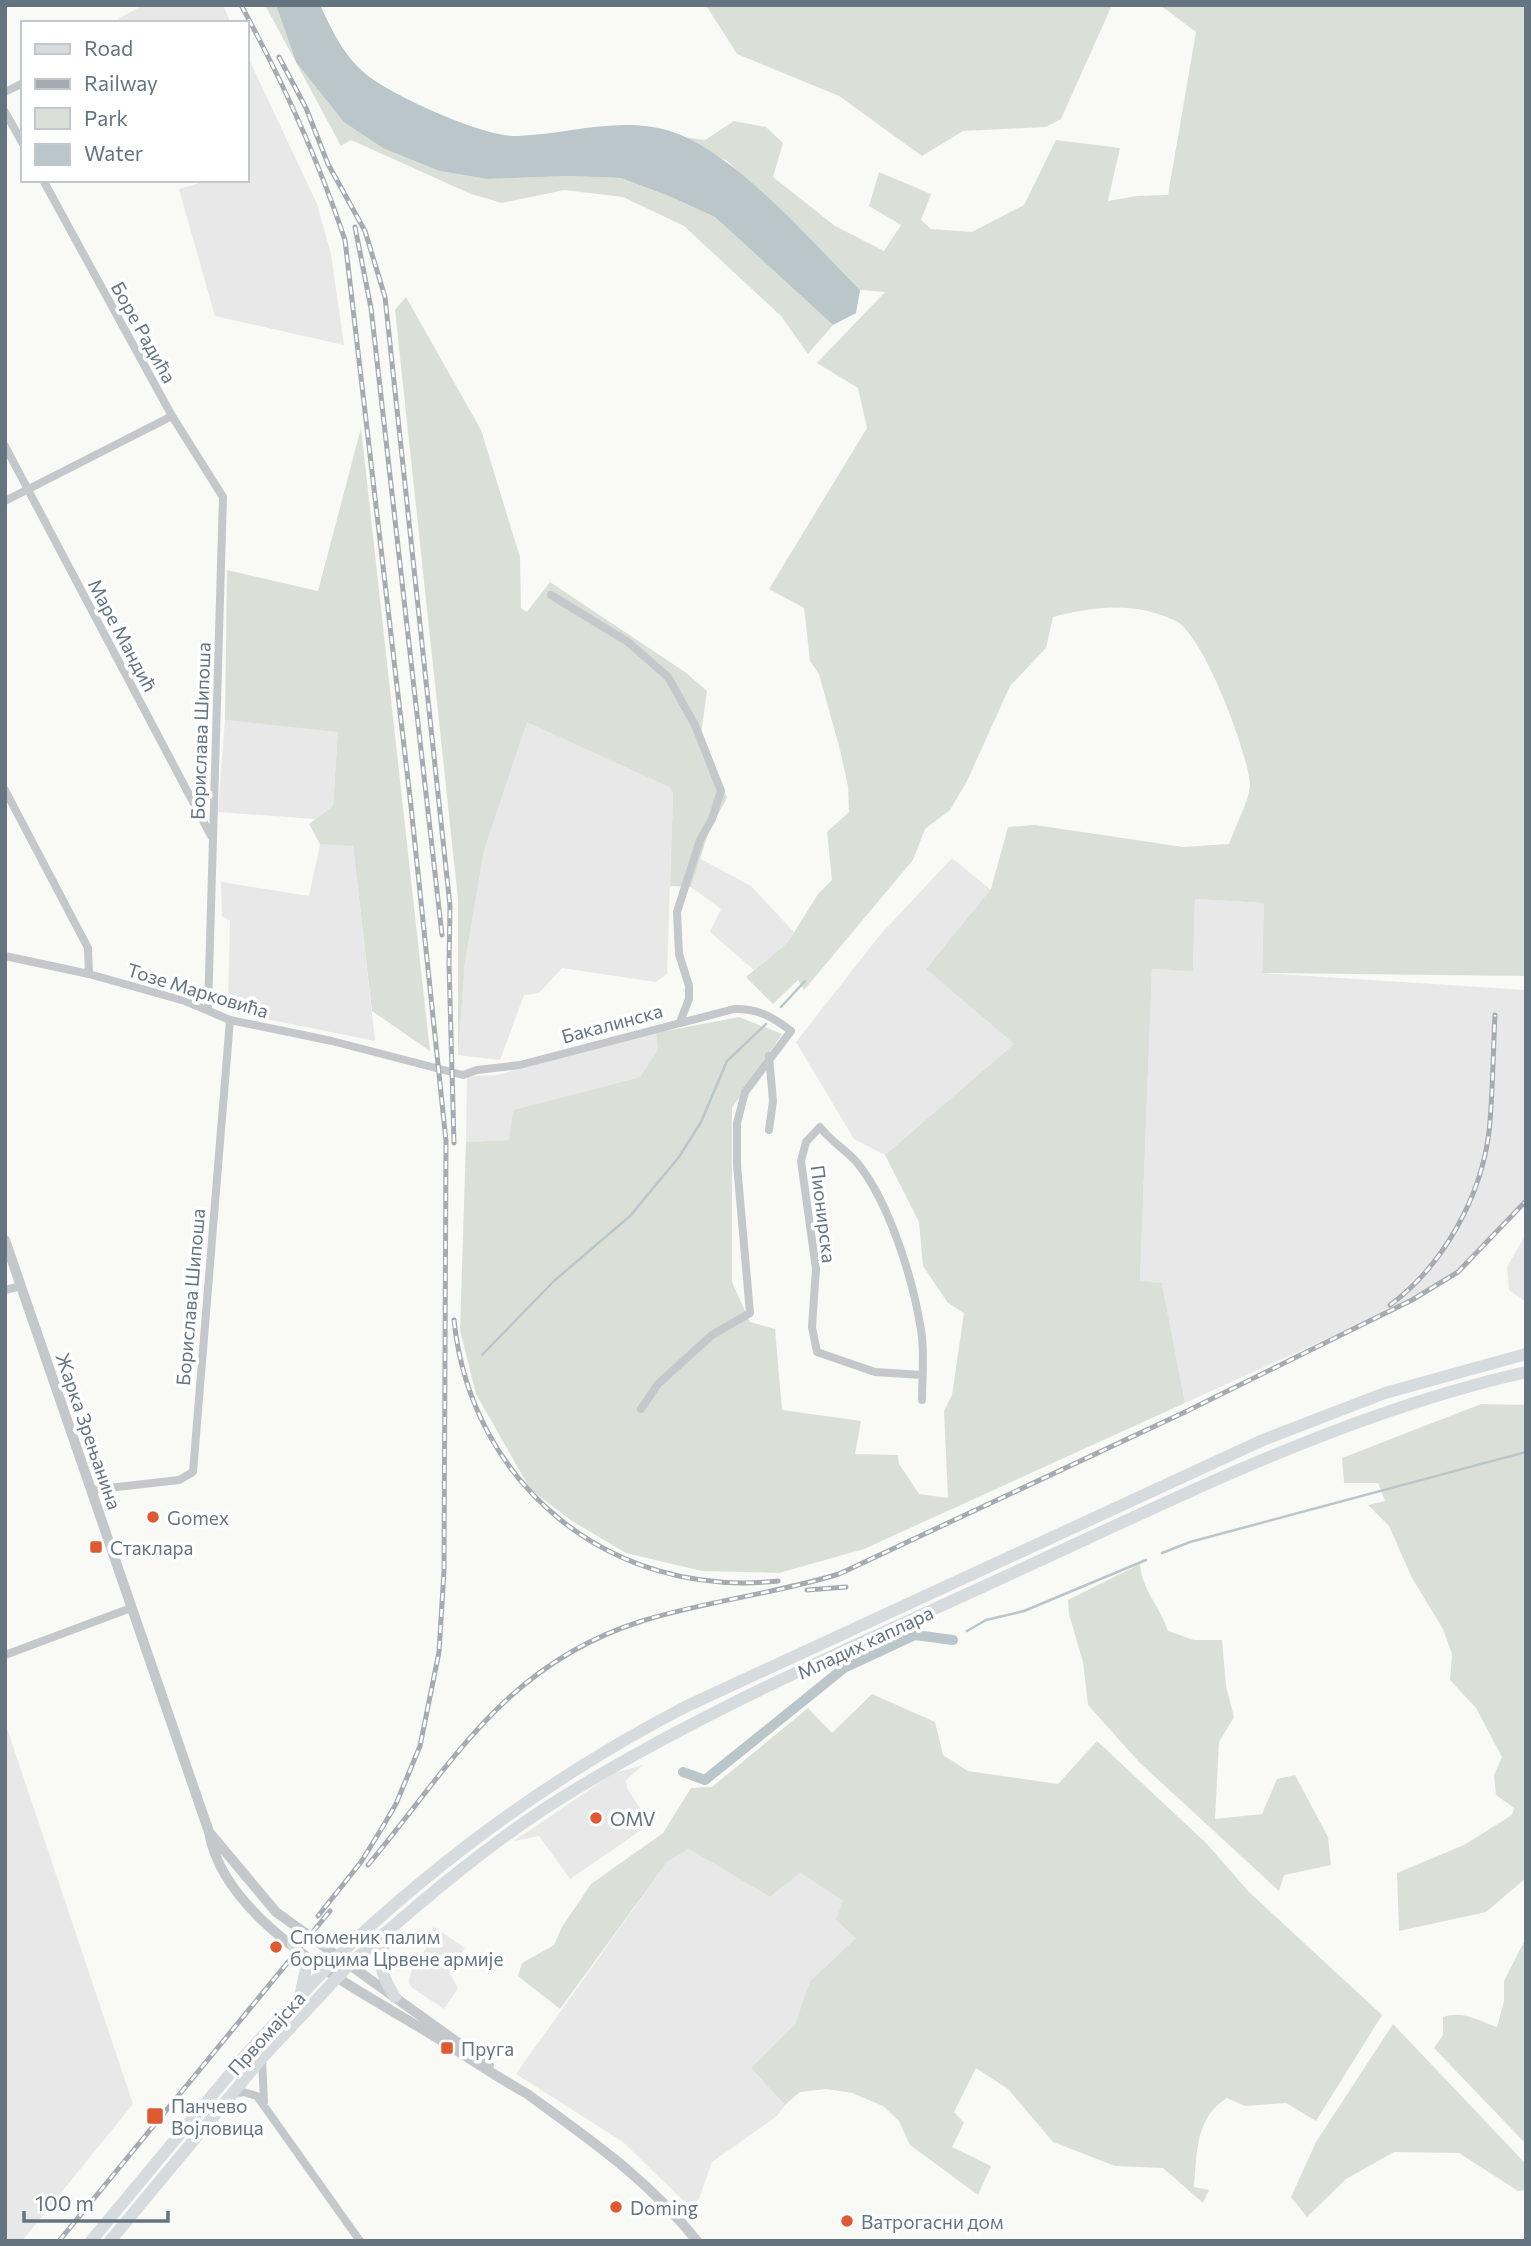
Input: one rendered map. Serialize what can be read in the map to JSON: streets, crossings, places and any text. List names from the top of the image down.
{
  "streets": {
    "main road": ["Младих каплара", "Првомајска"],
    "street": [
      "Боре Радића",
      "Маре Мандић",
      "Борислава Шипоша",
      "Тозе Марковића",
      "Бакалинска",
      "Пионирска",
      "Жарка Зрењанина"
    ]
  },
  "crossings": [
    ["Боре Радића", "Борислава Шипоша"],
    ["Маре Мандић", "Борислава Шипоша"],
    ["Борислава Шипоша", "Тозе Марковића"],
    ["Борислава Шипоша", "Жарка Зрењанина"],
    ["Тозе Марковића", "Бакалинска"],
    ["Жарка Зрењанина", "Младих каплара"],
    ["Жарка Зрењанина", "Првомајска"],
    ["Младих каплара", "Првомајска"]
  ],
  "places": {
    "other": [
      "Gomex",
      "OMV",
      "Споменик палим борцима Црвене армије",
      "Doming",
      "Ватрогасни дом"
    ],
    "transit": ["Стаклара", "Пруга", "Панчево Војловица"]
  },
  "legend": [
    "Road",
    "Railway",
    "Park",
    "Water"
  ],
  "scale_bar": "100 m"
}
